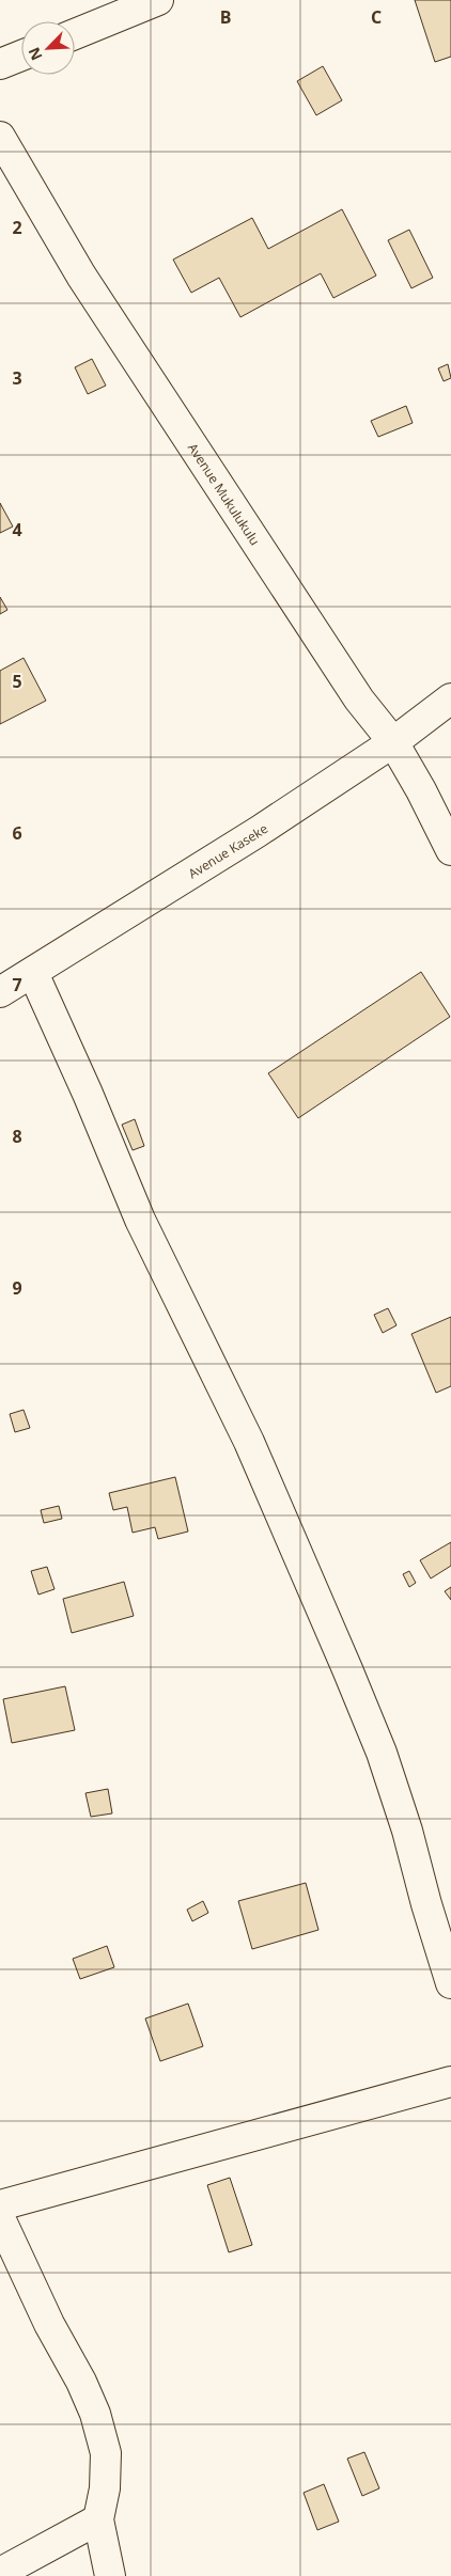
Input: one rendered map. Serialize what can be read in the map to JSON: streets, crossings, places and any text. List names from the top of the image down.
{
  "streets": {
    "street": ["Avenue Mukulukulu", "Avenue Kaseke"]
  },
  "crossings": [
    ["Avenue Mukulukulu", "Avenue Kaseke"]
  ],
  "north": "bottom left",
  "grid": {
    "columns": ["B", "C"],
    "rows": [
      "2",
      "3",
      "4",
      "5",
      "6",
      "7",
      "8",
      "9"
    ]
  }
}
